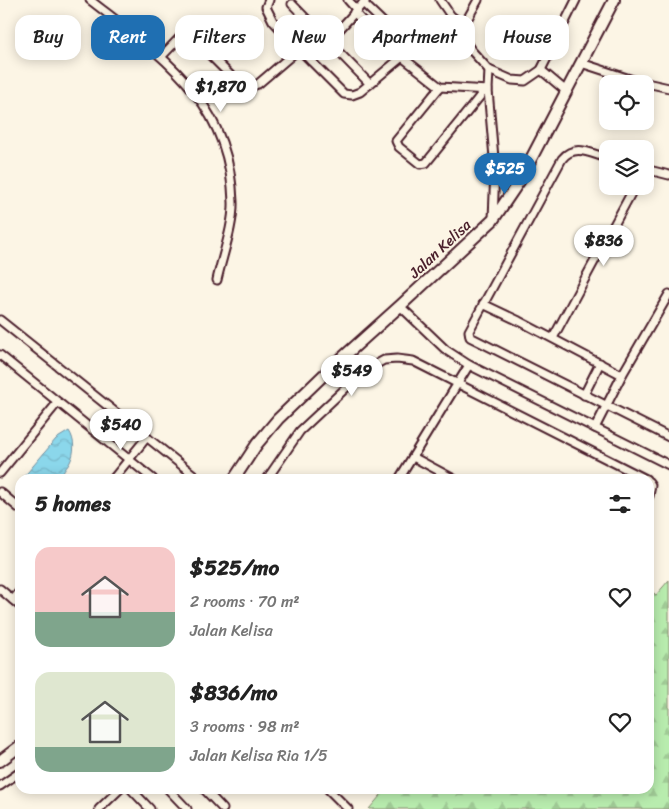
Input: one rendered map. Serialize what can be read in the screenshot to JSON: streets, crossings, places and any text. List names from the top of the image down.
{
  "streets": {
    "main road": ["Jalan Kelisa"]
  },
  "page": {
    "chip": [
      "Buy",
      "Rent",
      "Filters",
      "New",
      "Apartment",
      "House"
    ],
    "price": [
      "$1,870",
      "$525",
      "$836",
      "$549",
      "$540"
    ],
    "heading": "5 homes",
    "list": [
      {
        "name": "$525/mo",
        "note": "2 rooms · 70 m² · Jalan Kelisa"
      },
      {
        "name": "$836/mo",
        "note": "3 rooms · 98 m² · Jalan Kelisa Ria 1/5"
      }
    ]
  }
}
